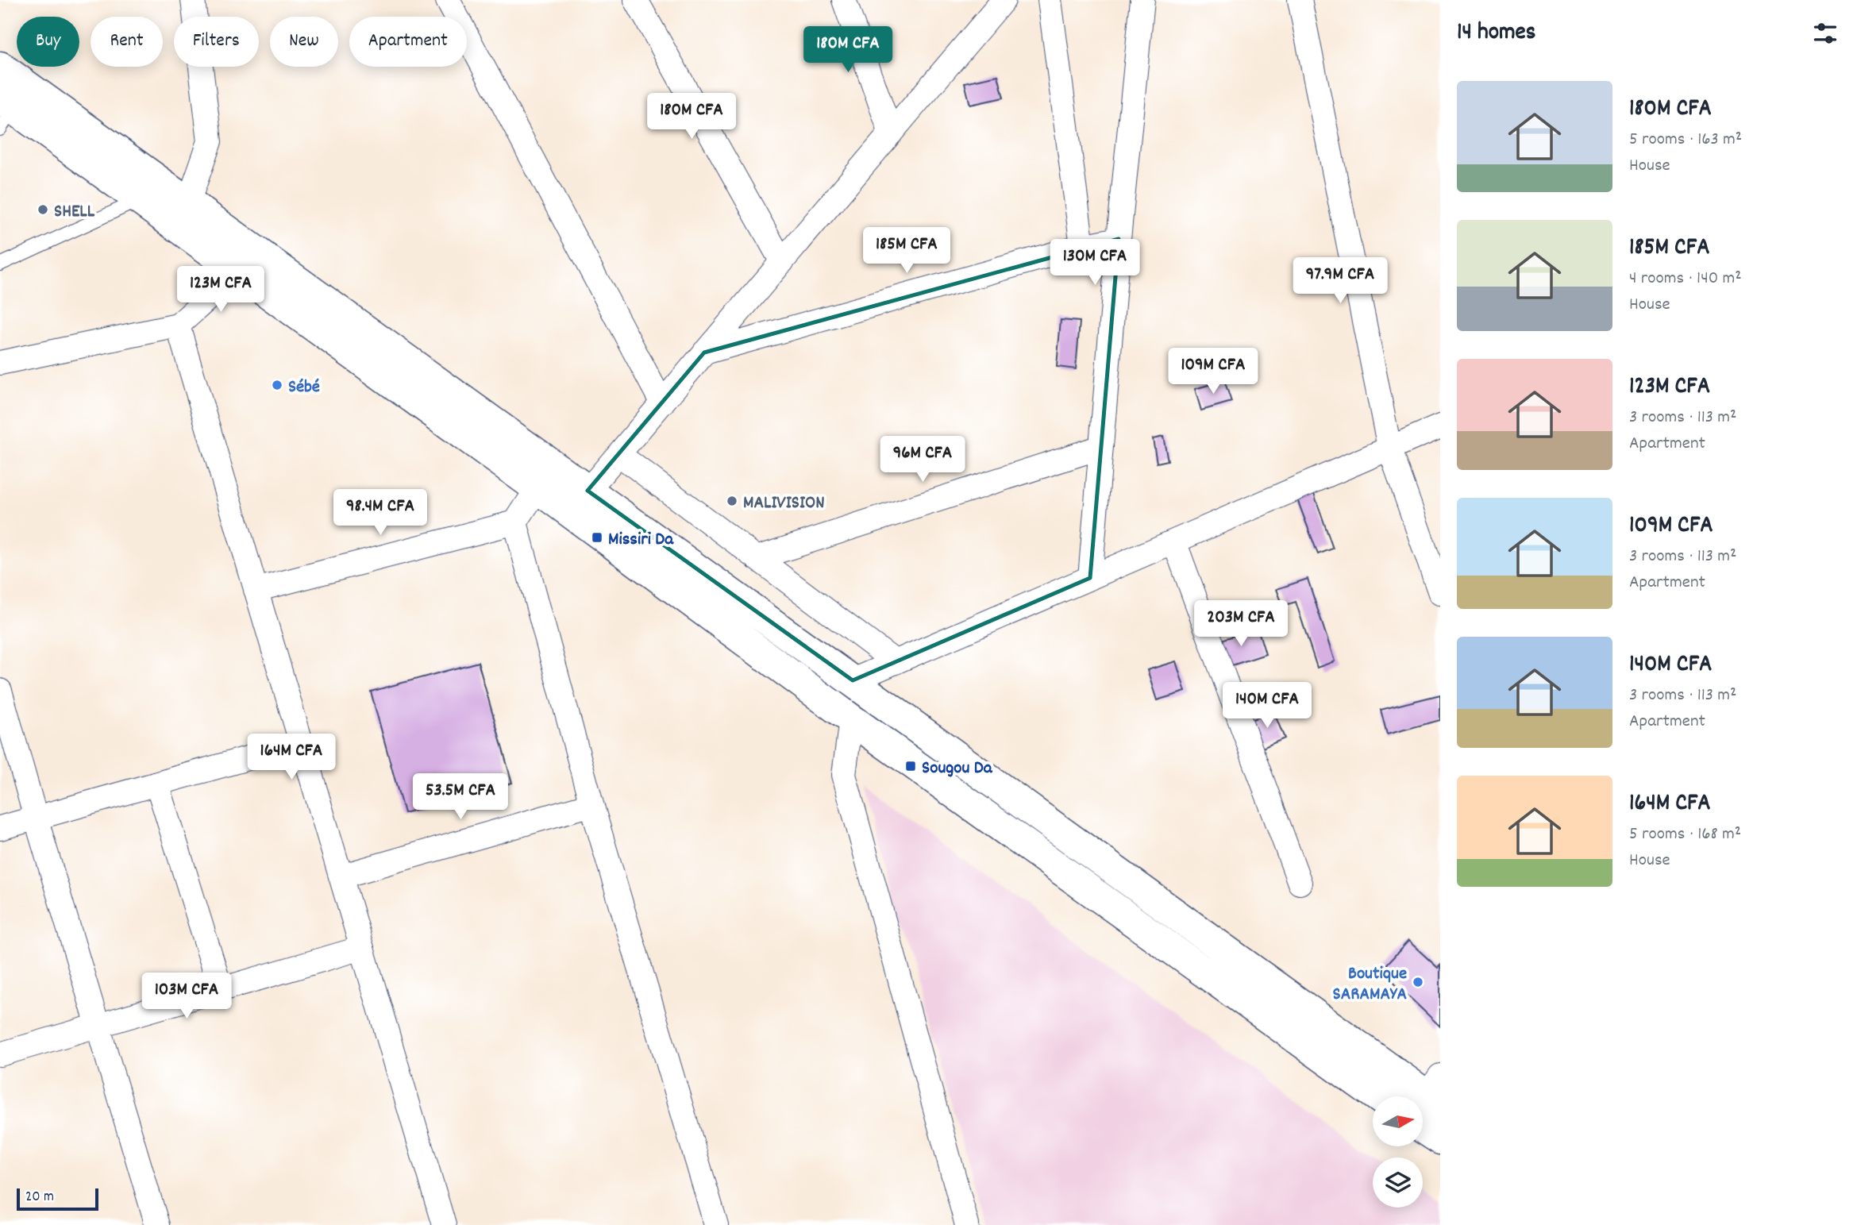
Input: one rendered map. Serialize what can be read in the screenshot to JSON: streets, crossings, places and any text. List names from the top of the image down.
{
  "places": {
    "other": [
      "SHELL",
      "Sébé",
      "MALIVISION",
      "Boutique SARAMAYA"
    ],
    "transit": ["Missiri Da", "Sougou Da"]
  },
  "scale_bar": "20 m",
  "north": "right",
  "page": {
    "heading": "14 homes",
    "chip": [
      "Buy",
      "Rent",
      "Filters",
      "New",
      "Apartment"
    ],
    "price": [
      "180M CFA",
      "180M CFA",
      "185M CFA",
      "130M CFA",
      "97.9M CFA",
      "123M CFA",
      "109M CFA",
      "96M CFA",
      "98.4M CFA",
      "203M CFA",
      "140M CFA",
      "164M CFA",
      "53.5M CFA",
      "103M CFA"
    ],
    "list": [
      {
        "name": "180M CFA",
        "note": "5 rooms · 163 m² · House"
      },
      {
        "name": "185M CFA",
        "note": "4 rooms · 140 m² · House"
      },
      {
        "name": "123M CFA",
        "note": "3 rooms · 113 m² · Apartment"
      },
      {
        "name": "109M CFA",
        "note": "3 rooms · 113 m² · Apartment"
      },
      {
        "name": "140M CFA",
        "note": "3 rooms · 113 m² · Apartment"
      },
      {
        "name": "164M CFA",
        "note": "5 rooms · 168 m² · House"
      }
    ],
    "scale": "20 m"
  }
}
